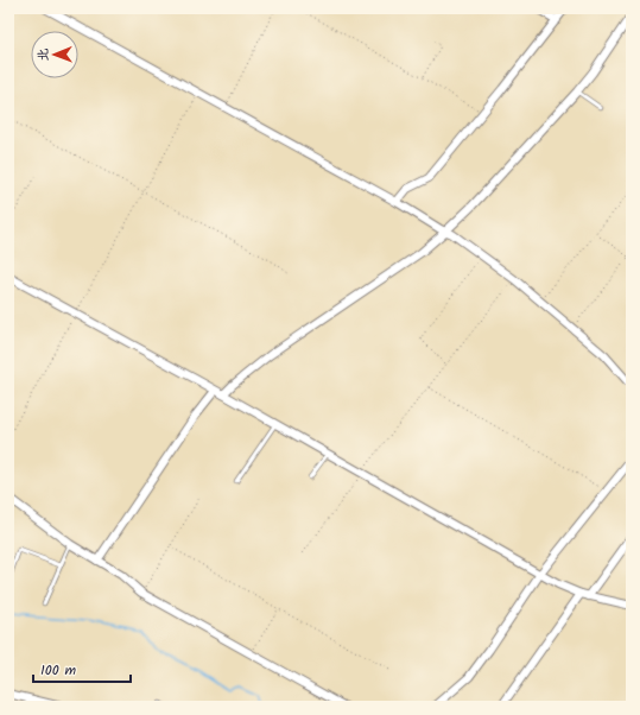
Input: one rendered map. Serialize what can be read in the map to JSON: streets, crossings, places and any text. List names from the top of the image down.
{
  "scale_bar": "100 m",
  "north": "left"
}
